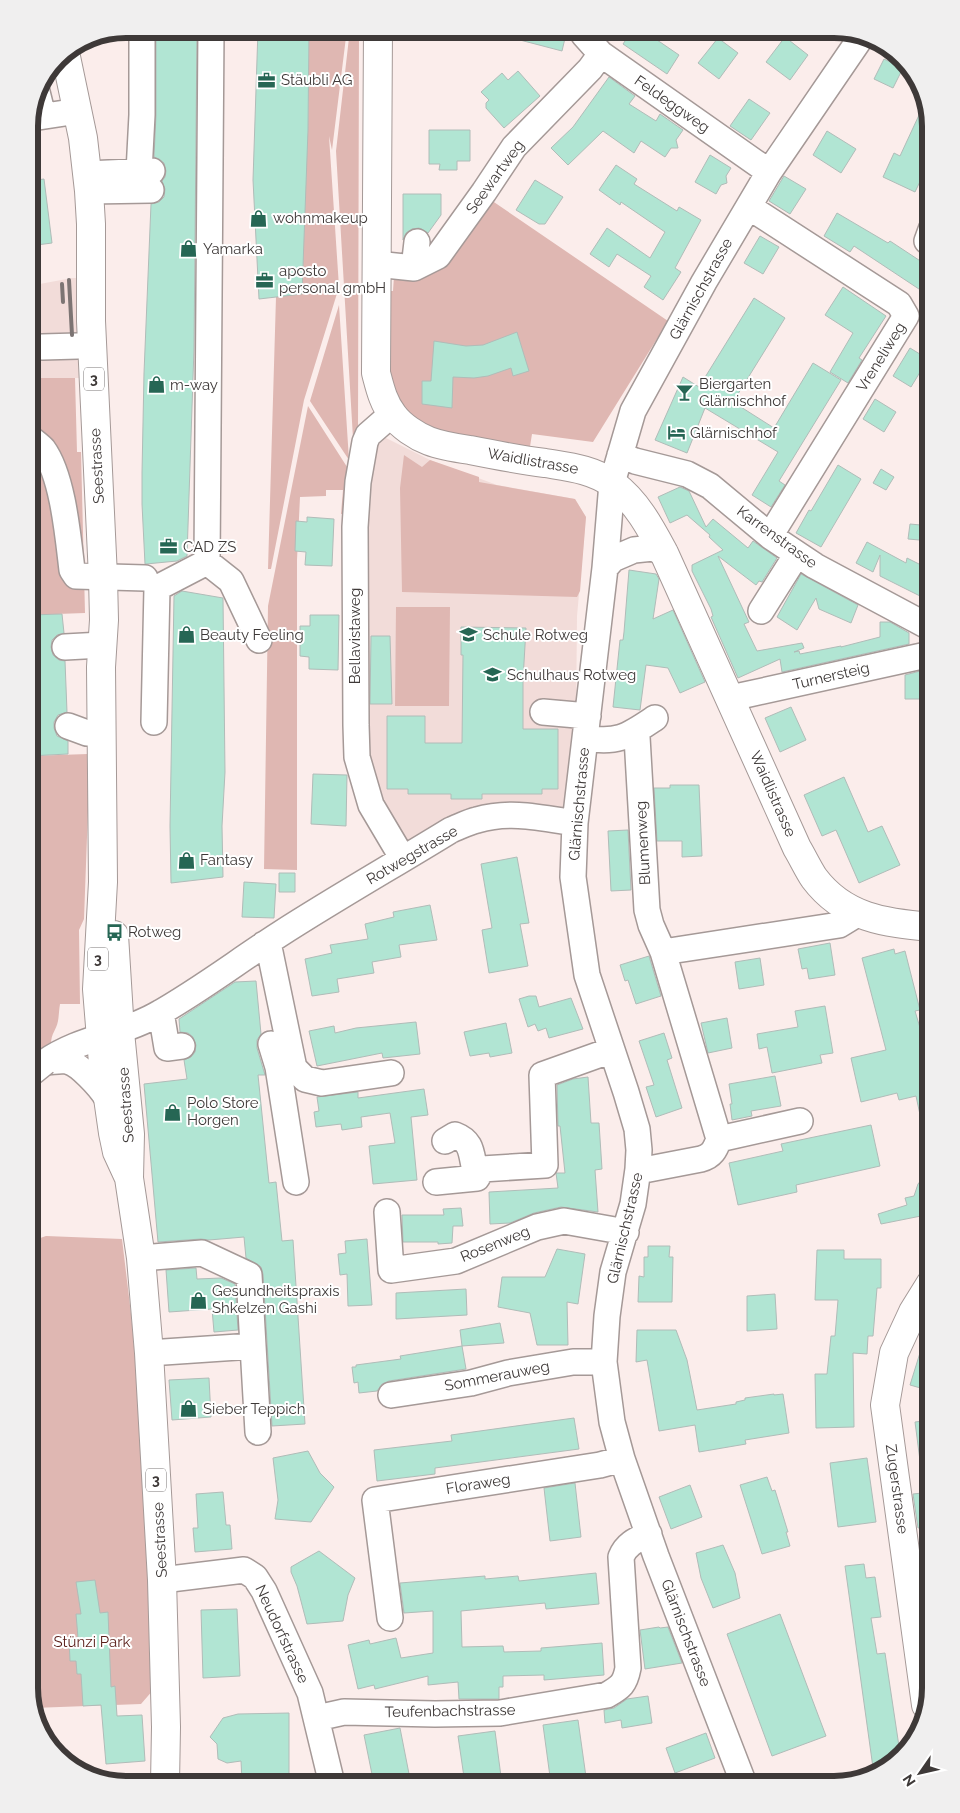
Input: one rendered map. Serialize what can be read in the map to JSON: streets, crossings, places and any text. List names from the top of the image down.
{
  "streets": {
    "main road": [
      "3",
      "Waidlistrasse",
      "Seestrasse",
      "Zugerstrasse"
    ],
    "street": [
      "Feldeggweg",
      "Seewartweg",
      "Glärnischstrasse",
      "Vreneliweg",
      "Karrenstrasse",
      "Bellavistaweg",
      "Turnersteig",
      "Blumenweg",
      "Rotwegstrasse",
      "Rosenweg",
      "Sommerauweg",
      "Floraweg",
      "Neudorfstrasse",
      "Teufenbachstrasse"
    ]
  },
  "crossings": [
    ["Feldeggweg", "Seewartweg"],
    ["Feldeggweg", "Glärnischstrasse"],
    ["Glärnischstrasse", "Vreneliweg"],
    ["Glärnischstrasse", "Waidlistrasse"],
    ["Glärnischstrasse", "Karrenstrasse"],
    ["Glärnischstrasse", "Blumenweg"],
    ["Glärnischstrasse", "Rotwegstrasse"],
    ["Glärnischstrasse", "Rosenweg"],
    ["Glärnischstrasse", "Sommerauweg"],
    ["Glärnischstrasse", "Floraweg"],
    ["Glärnischstrasse", "Teufenbachstrasse"],
    ["Vreneliweg", "Karrenstrasse"],
    ["Waidlistrasse", "Bellavistaweg"],
    ["Waidlistrasse", "Turnersteig"],
    ["Seestrasse", "Rotwegstrasse"],
    ["Seestrasse", "Neudorfstrasse"],
    ["Bellavistaweg", "Rotwegstrasse"],
    ["Neudorfstrasse", "Teufenbachstrasse"]
  ],
  "parks": ["Stünzi Park"],
  "places": {
    "office": ["Stäubli AG", "aposto personal gmbH", "CAD ZS"],
    "shop": [
      "wohnmakeup",
      "Yamarka",
      "m-way",
      "Beauty Feeling",
      "Fantasy",
      "Polo Store Horgen",
      "Gesundheitspraxis Shkelzen Gashi",
      "Sieber Teppich"
    ],
    "bar": ["Biergarten Glärnischhof"],
    "hotel": ["Glärnischhof"],
    "school or university": ["Schule Rotweg", "Schulhaus Rotweg"],
    "bus stop": ["Rotweg"]
  },
  "north": "bottom left"
}
